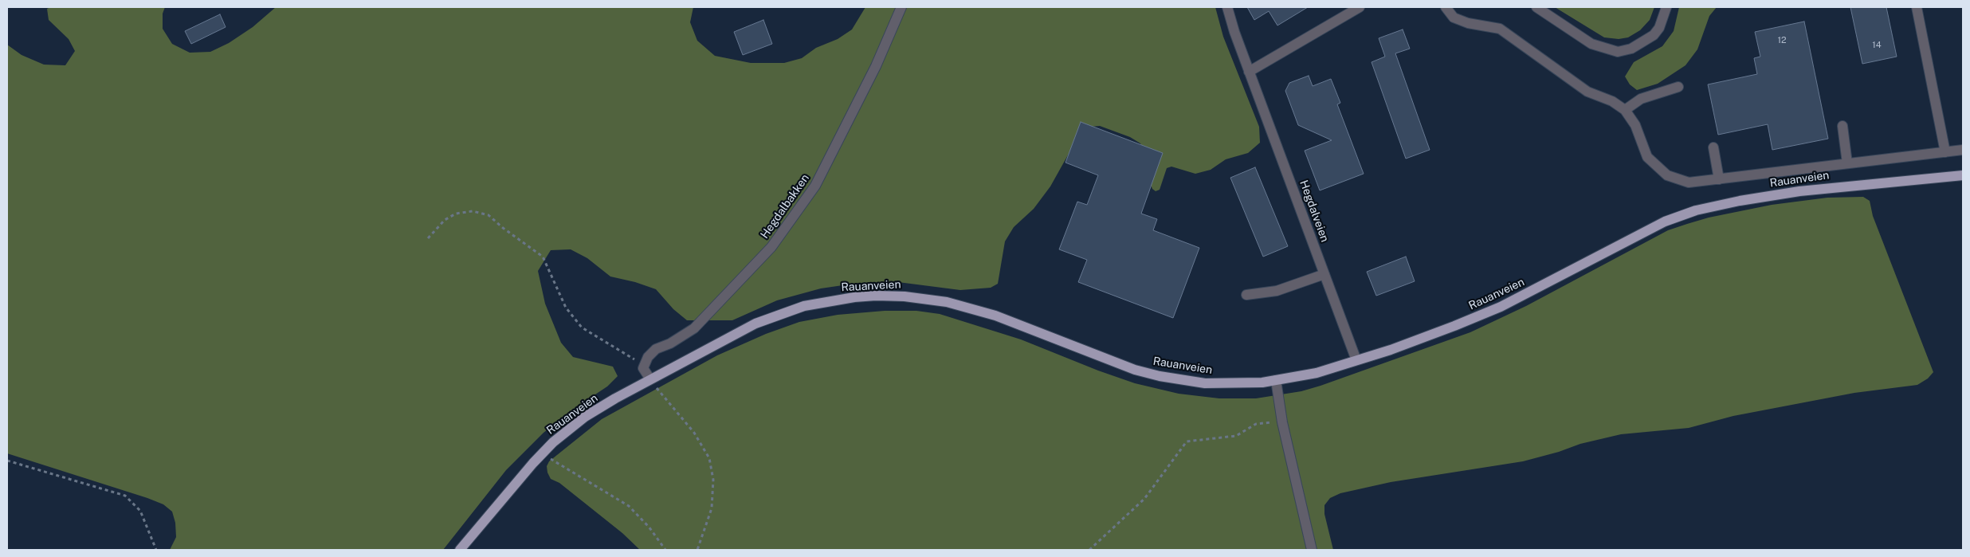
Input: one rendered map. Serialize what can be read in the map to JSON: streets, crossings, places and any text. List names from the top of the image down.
{
  "streets": {
    "main road": ["Rauanveien"],
    "street": ["Hegdalbakken", "Hegdalveien"]
  },
  "crossings": [
    ["Rauanveien", "Hegdalveien"]
  ],
  "house_numbers": ["12", "14"]
}
